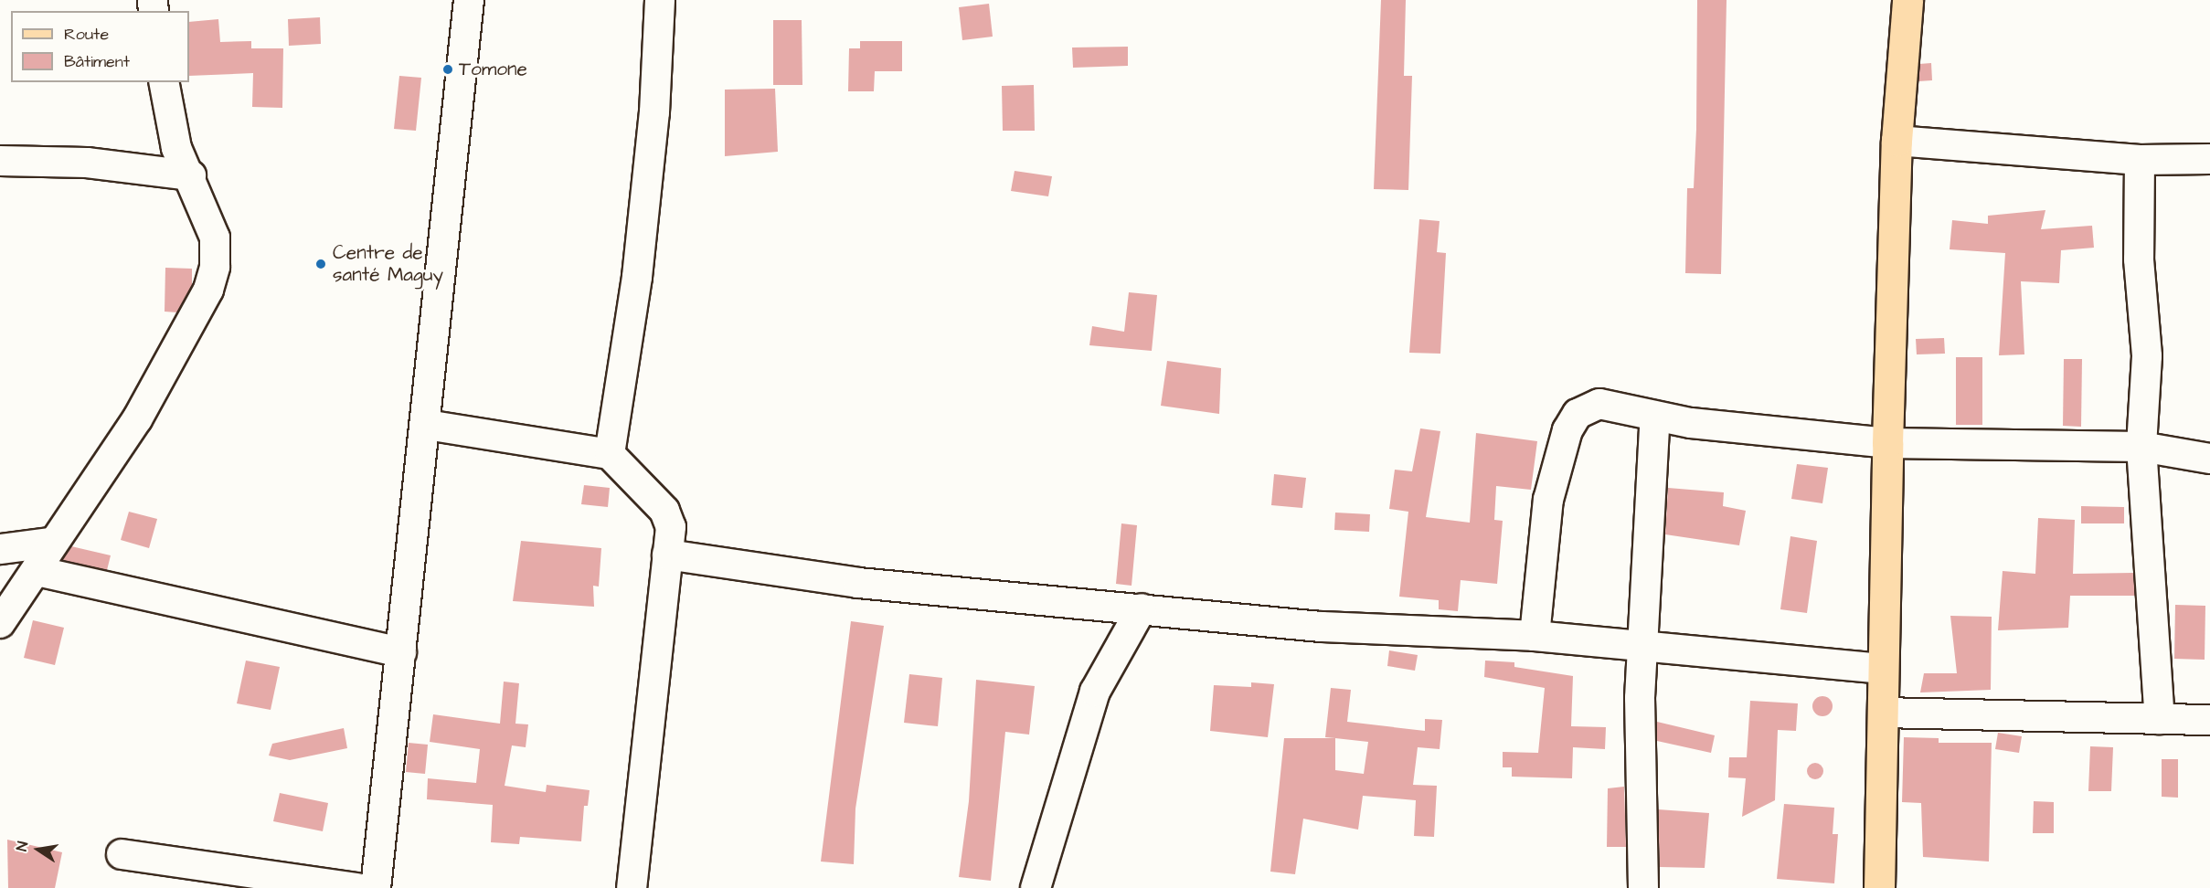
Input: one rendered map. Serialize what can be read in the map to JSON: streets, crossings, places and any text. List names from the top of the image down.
{
  "places": ["Tomone", "Centre de santé Maguy"],
  "legend": ["Route", "Bâtiment"],
  "north": "left"
}
